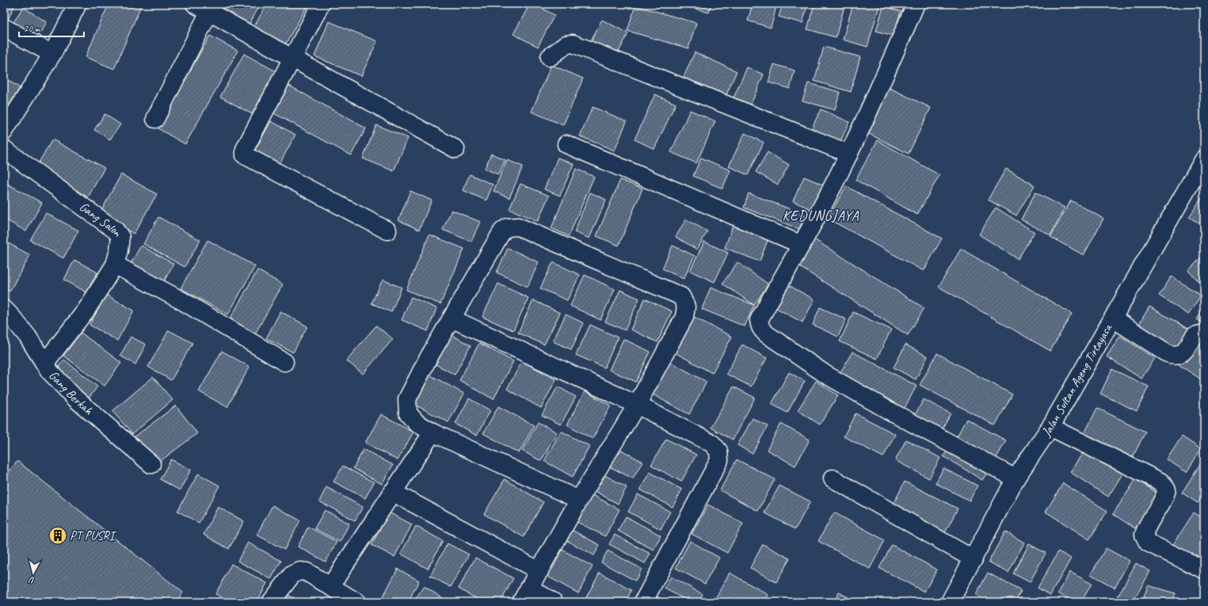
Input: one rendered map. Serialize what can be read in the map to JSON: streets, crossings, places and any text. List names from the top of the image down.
{
  "streets": {
    "street": ["Gang Salon", "Jalan Sultan Ageng Tirtayasa", "Gang Berkah"]
  },
  "crossings": [
    ["Gang Salon", "Gang Berkah"]
  ],
  "districts": ["KEDUNGJAYA"],
  "places": {
    "building": ["PT PUSRI"]
  },
  "scale_bar": "20 m",
  "north": "bottom"
}
